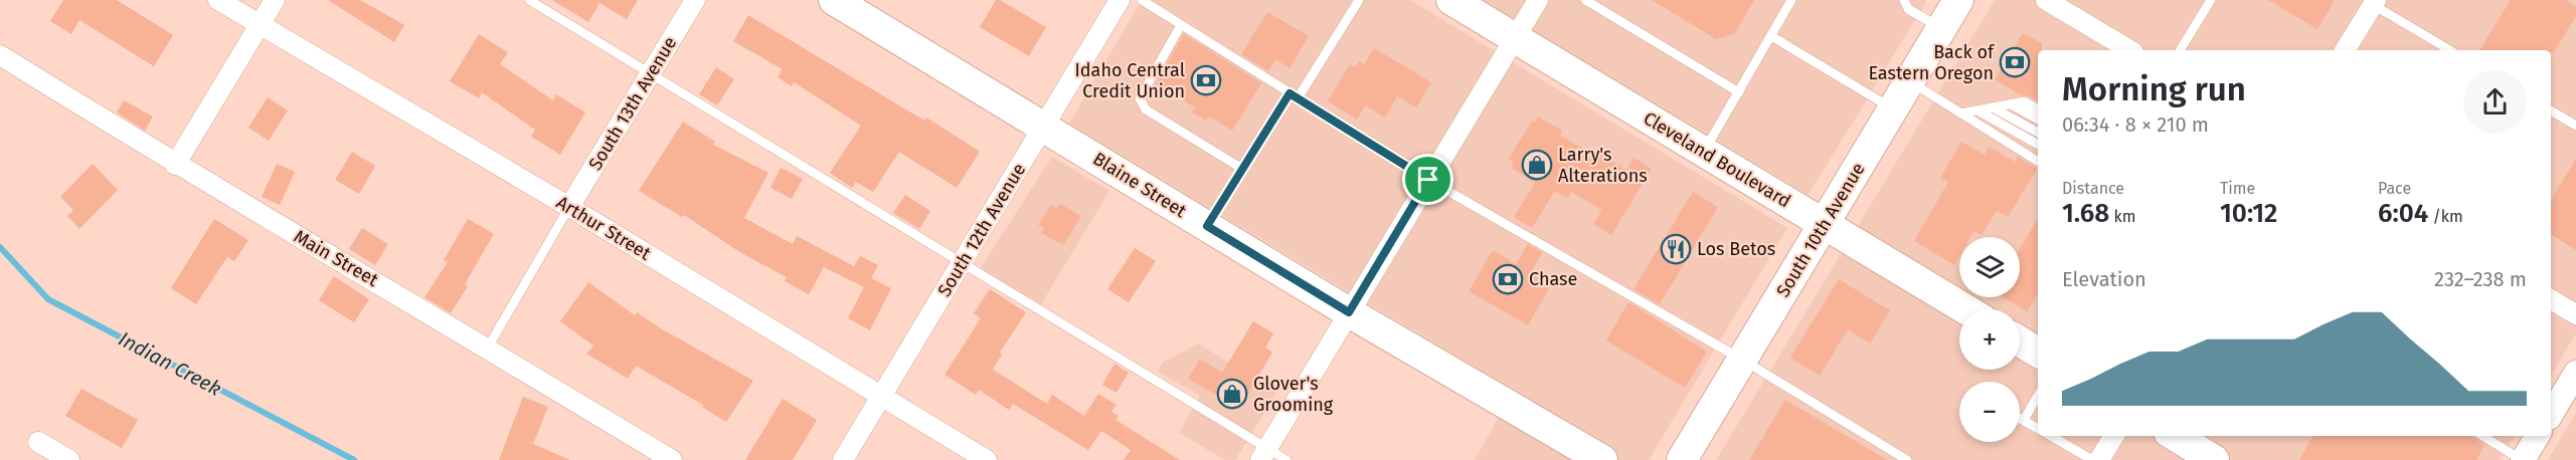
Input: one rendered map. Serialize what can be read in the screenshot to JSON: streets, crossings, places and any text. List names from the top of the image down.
{
  "streets": {
    "main road": ["Cleveland Boulevard", "Blaine Street", "South 10th Avenue"],
    "street": [
      "South 13th Avenue",
      "Arthur Street",
      "South 12th Avenue",
      "Main Street"
    ]
  },
  "crossings": [
    ["South 13th Avenue", "Arthur Street"],
    ["Cleveland Boulevard", "South 10th Avenue"],
    ["Blaine Street", "South 12th Avenue"],
    ["Arthur Street", "South 12th Avenue"]
  ],
  "water": ["Indian Creek"],
  "places": {
    "bank": ["Back of Eastern Oregon", "Idaho Central Credit Union", "Chase"],
    "shop": ["Larry's Alterations", "Glover's Grooming"],
    "restaurant": ["Los Betos"]
  },
  "page": {
    "heading": ["Morning run", "06:34 · 8 × 210 m"],
    "stats": [
      ["Distance", "1.68 km"],
      ["Time", "10:12"],
      ["Pace", "6:04 /km"]
    ],
    "map_buttons": ["+", "−"],
    "chart": ["Elevation", "232–238 m"]
  }
}
